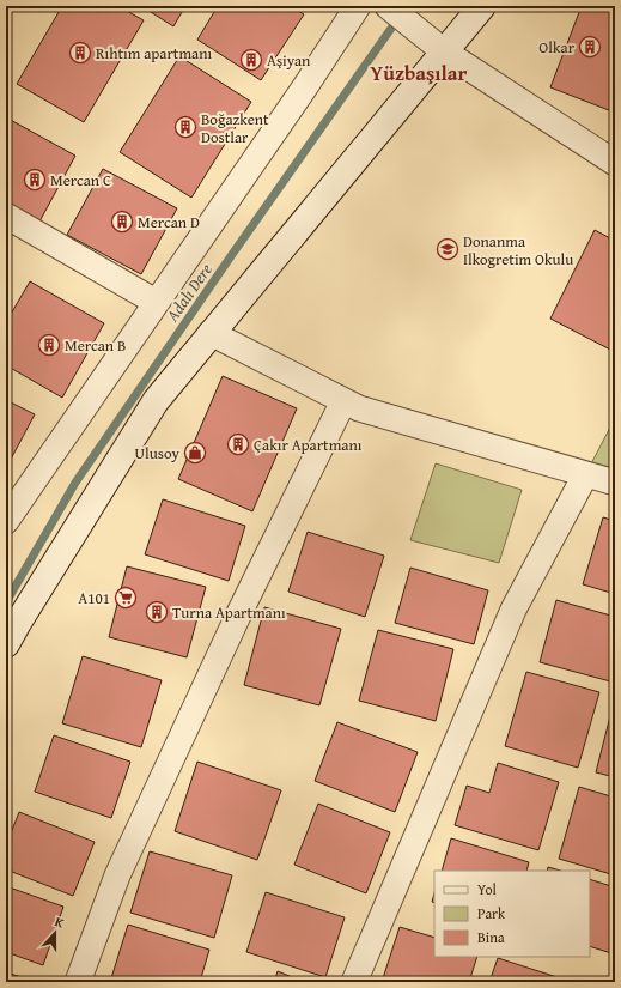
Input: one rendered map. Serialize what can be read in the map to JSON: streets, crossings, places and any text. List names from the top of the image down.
{
  "districts": ["Yüzbaşılar"],
  "water": ["Adalı Dere"],
  "places": {
    "building": [
      "Olkar",
      "Rıhtım apartmanı",
      "Aşiyan",
      "Boğazkent Dostlar",
      "Mercan C",
      "Mercan D",
      "Mercan B",
      "Çakır Apartmanı",
      "Turna Apartmanı"
    ],
    "school or university": ["Donanma Ilkogretim Okulu"],
    "shop": ["Ulusoy"],
    "supermarket": ["A101"]
  },
  "legend": ["Yol", "Park", "Bina"],
  "north": "top"
}
